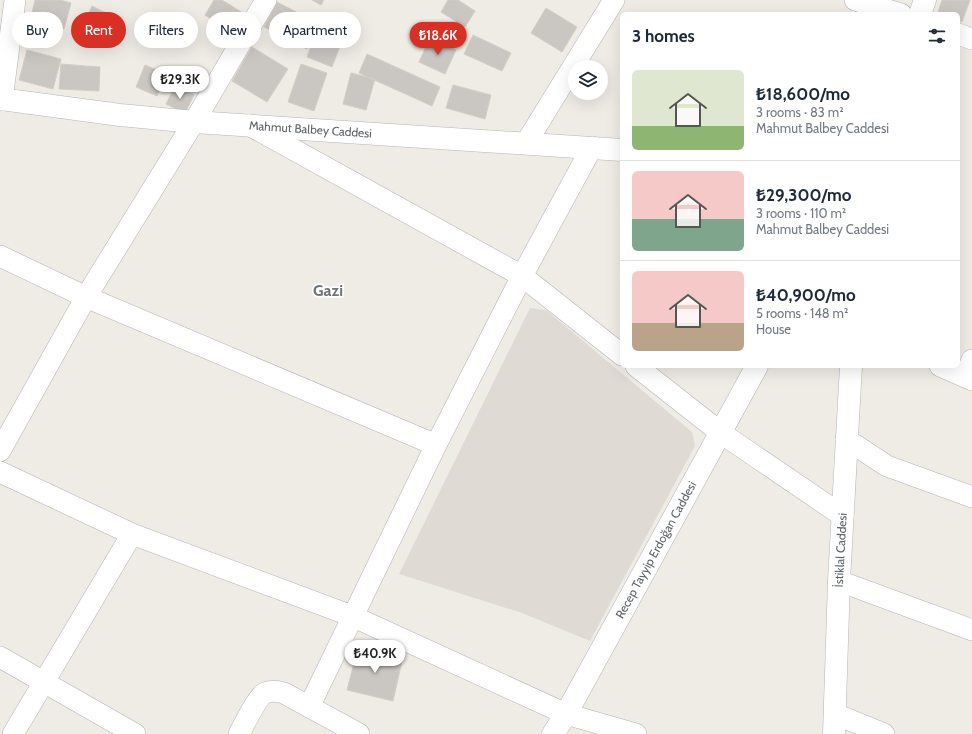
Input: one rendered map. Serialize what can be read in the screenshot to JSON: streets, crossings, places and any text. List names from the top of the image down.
{
  "streets": {
    "street": ["Mahmut Balbey Caddesi", "Recep Tayyip Erdoğan Caddesi", "İstiklal Caddesi"]
  },
  "districts": ["Gazi"],
  "page": {
    "chip": [
      "Buy",
      "Rent",
      "Filters",
      "New",
      "Apartment"
    ],
    "heading": "3 homes",
    "price": ["₺18.6K", "₺29.3K", "₺40.9K"],
    "list": [
      {
        "name": "₺18,600/mo",
        "note": "3 rooms · 83 m² · Mahmut Balbey Caddesi"
      },
      {
        "name": "₺29,300/mo",
        "note": "3 rooms · 110 m² · Mahmut Balbey Caddesi"
      },
      {
        "name": "₺40,900/mo",
        "note": "5 rooms · 148 m² · House"
      }
    ]
  }
}
